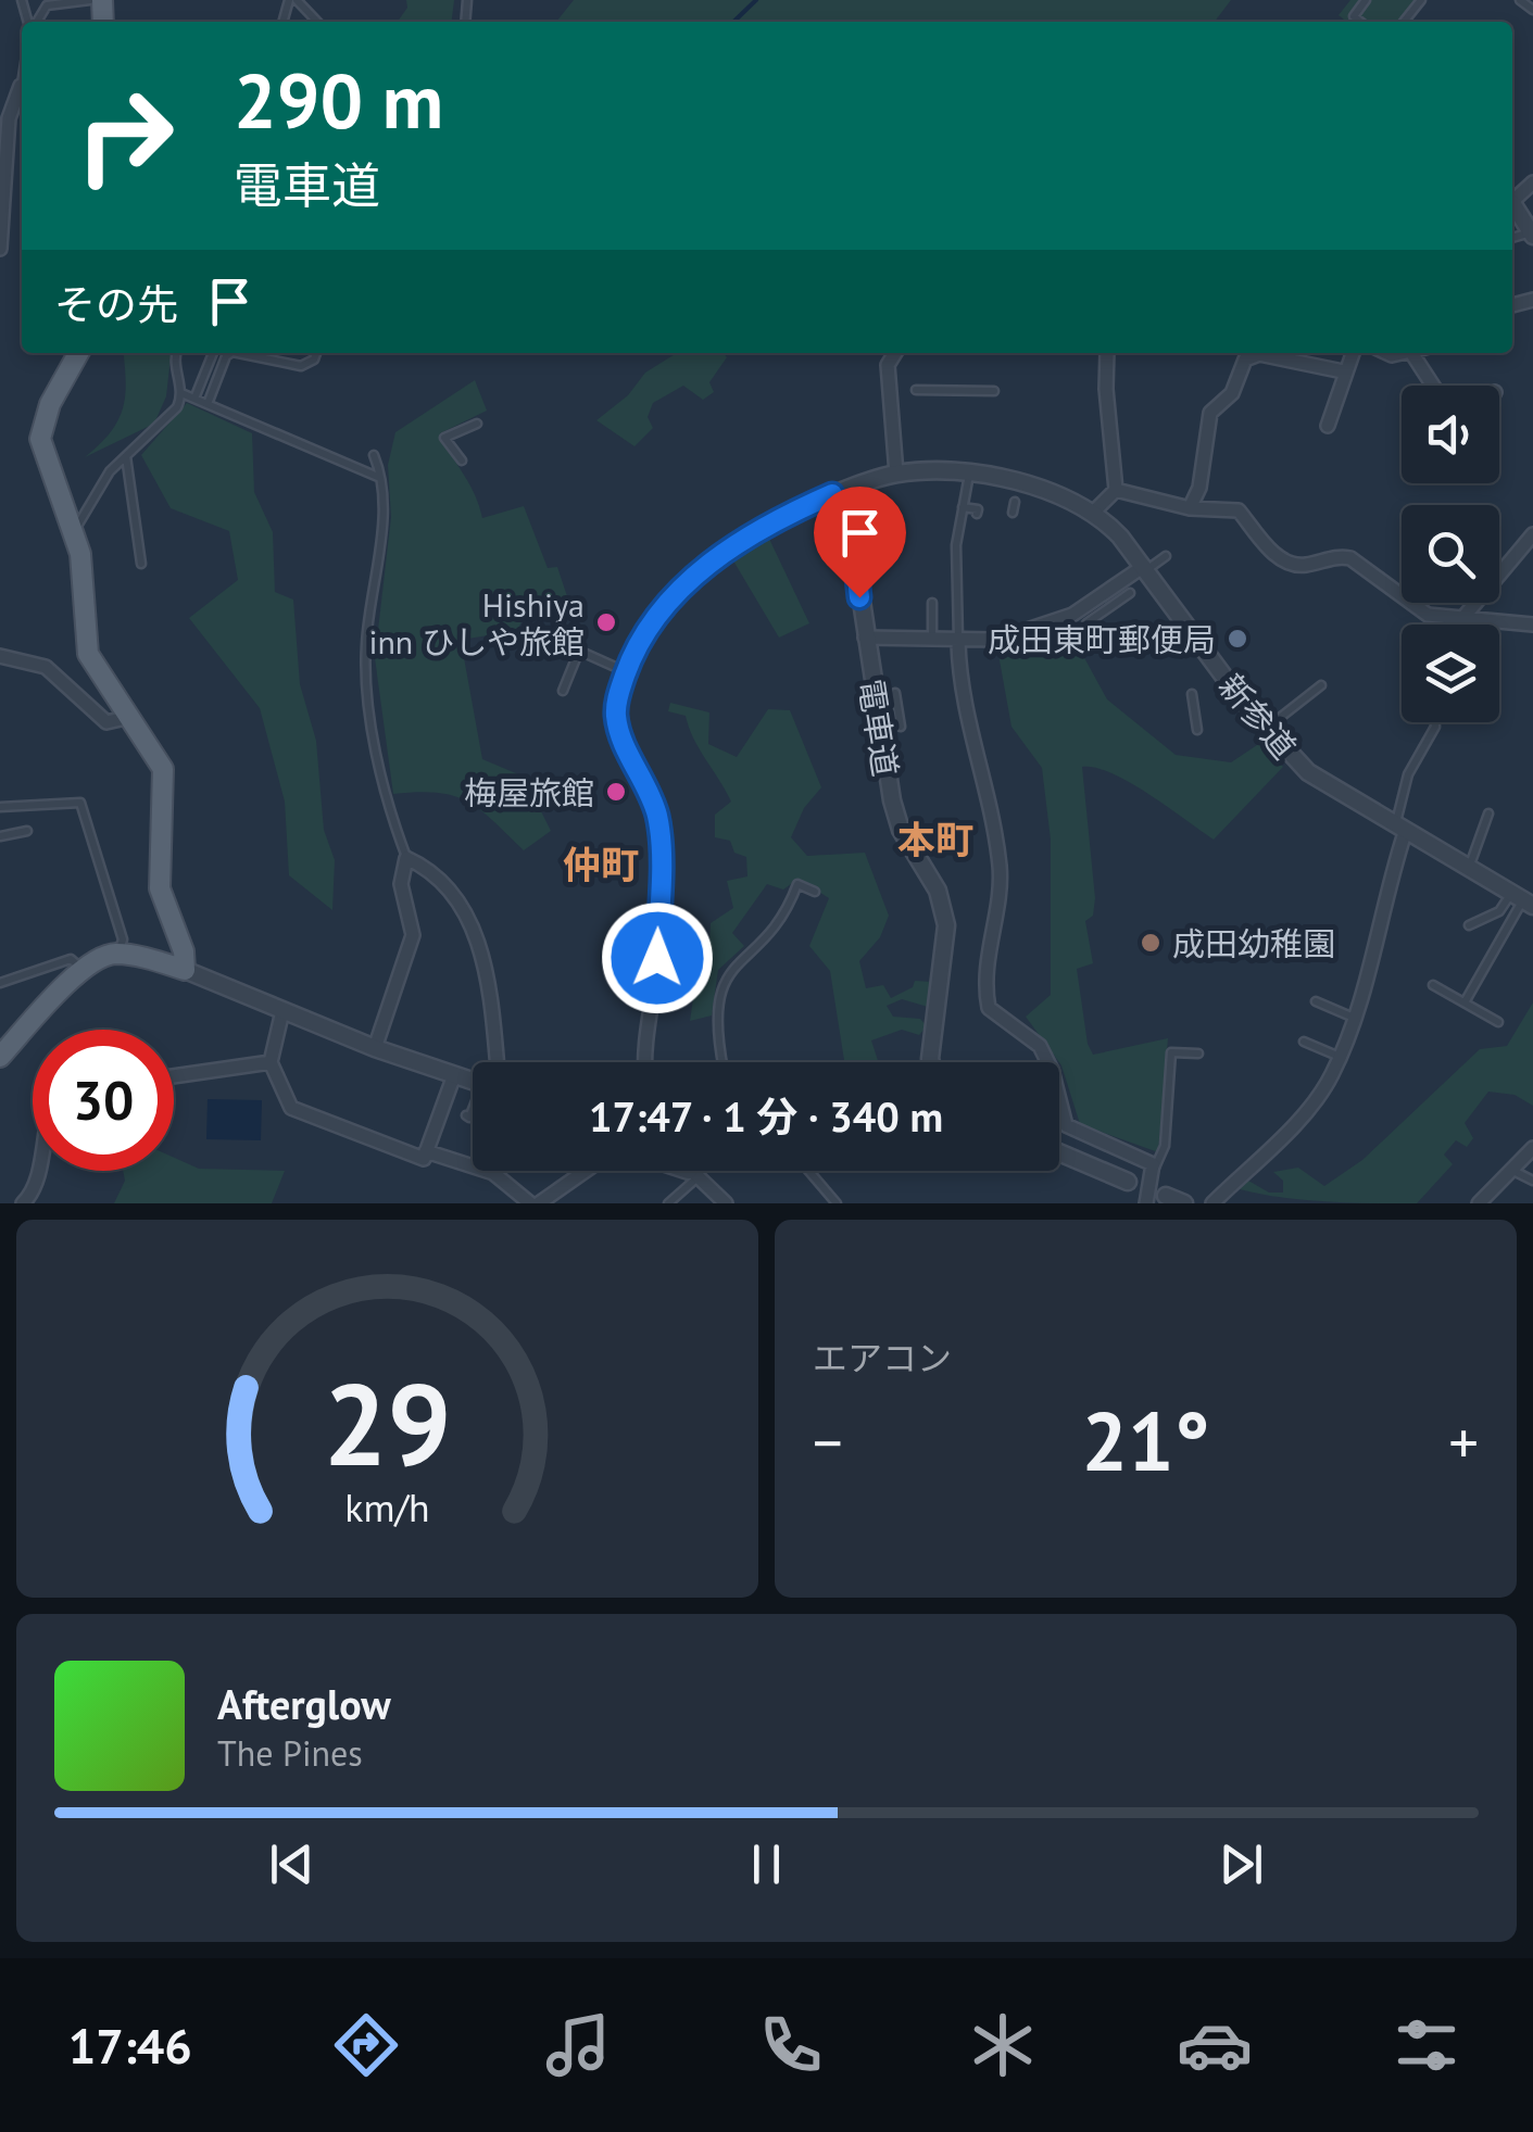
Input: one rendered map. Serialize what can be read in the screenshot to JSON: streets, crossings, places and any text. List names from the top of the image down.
{
  "streets": {
    "street": ["新参道", "電車道"]
  },
  "crossings": [
    ["新参道", "電車道"]
  ],
  "districts": ["本町", "仲町"],
  "places": [
    "Hishiya inn ひしや旅館",
    "成田東町郵便局",
    "梅屋旅館",
    "成田幼稚園"
  ],
  "page": {
    "turn": ["290 m", "電車道"],
    "then": "その先",
    "limit": "30",
    "trip": "17:47 · 1 分 · 340 m",
    "tile": "エアコン",
    "heat": ["−", "21°", "+"],
    "song": ["Afterglow", "The Pines"],
    "tabs": "17:46",
    "gauge": ["29", "km/h"]
  }
}
